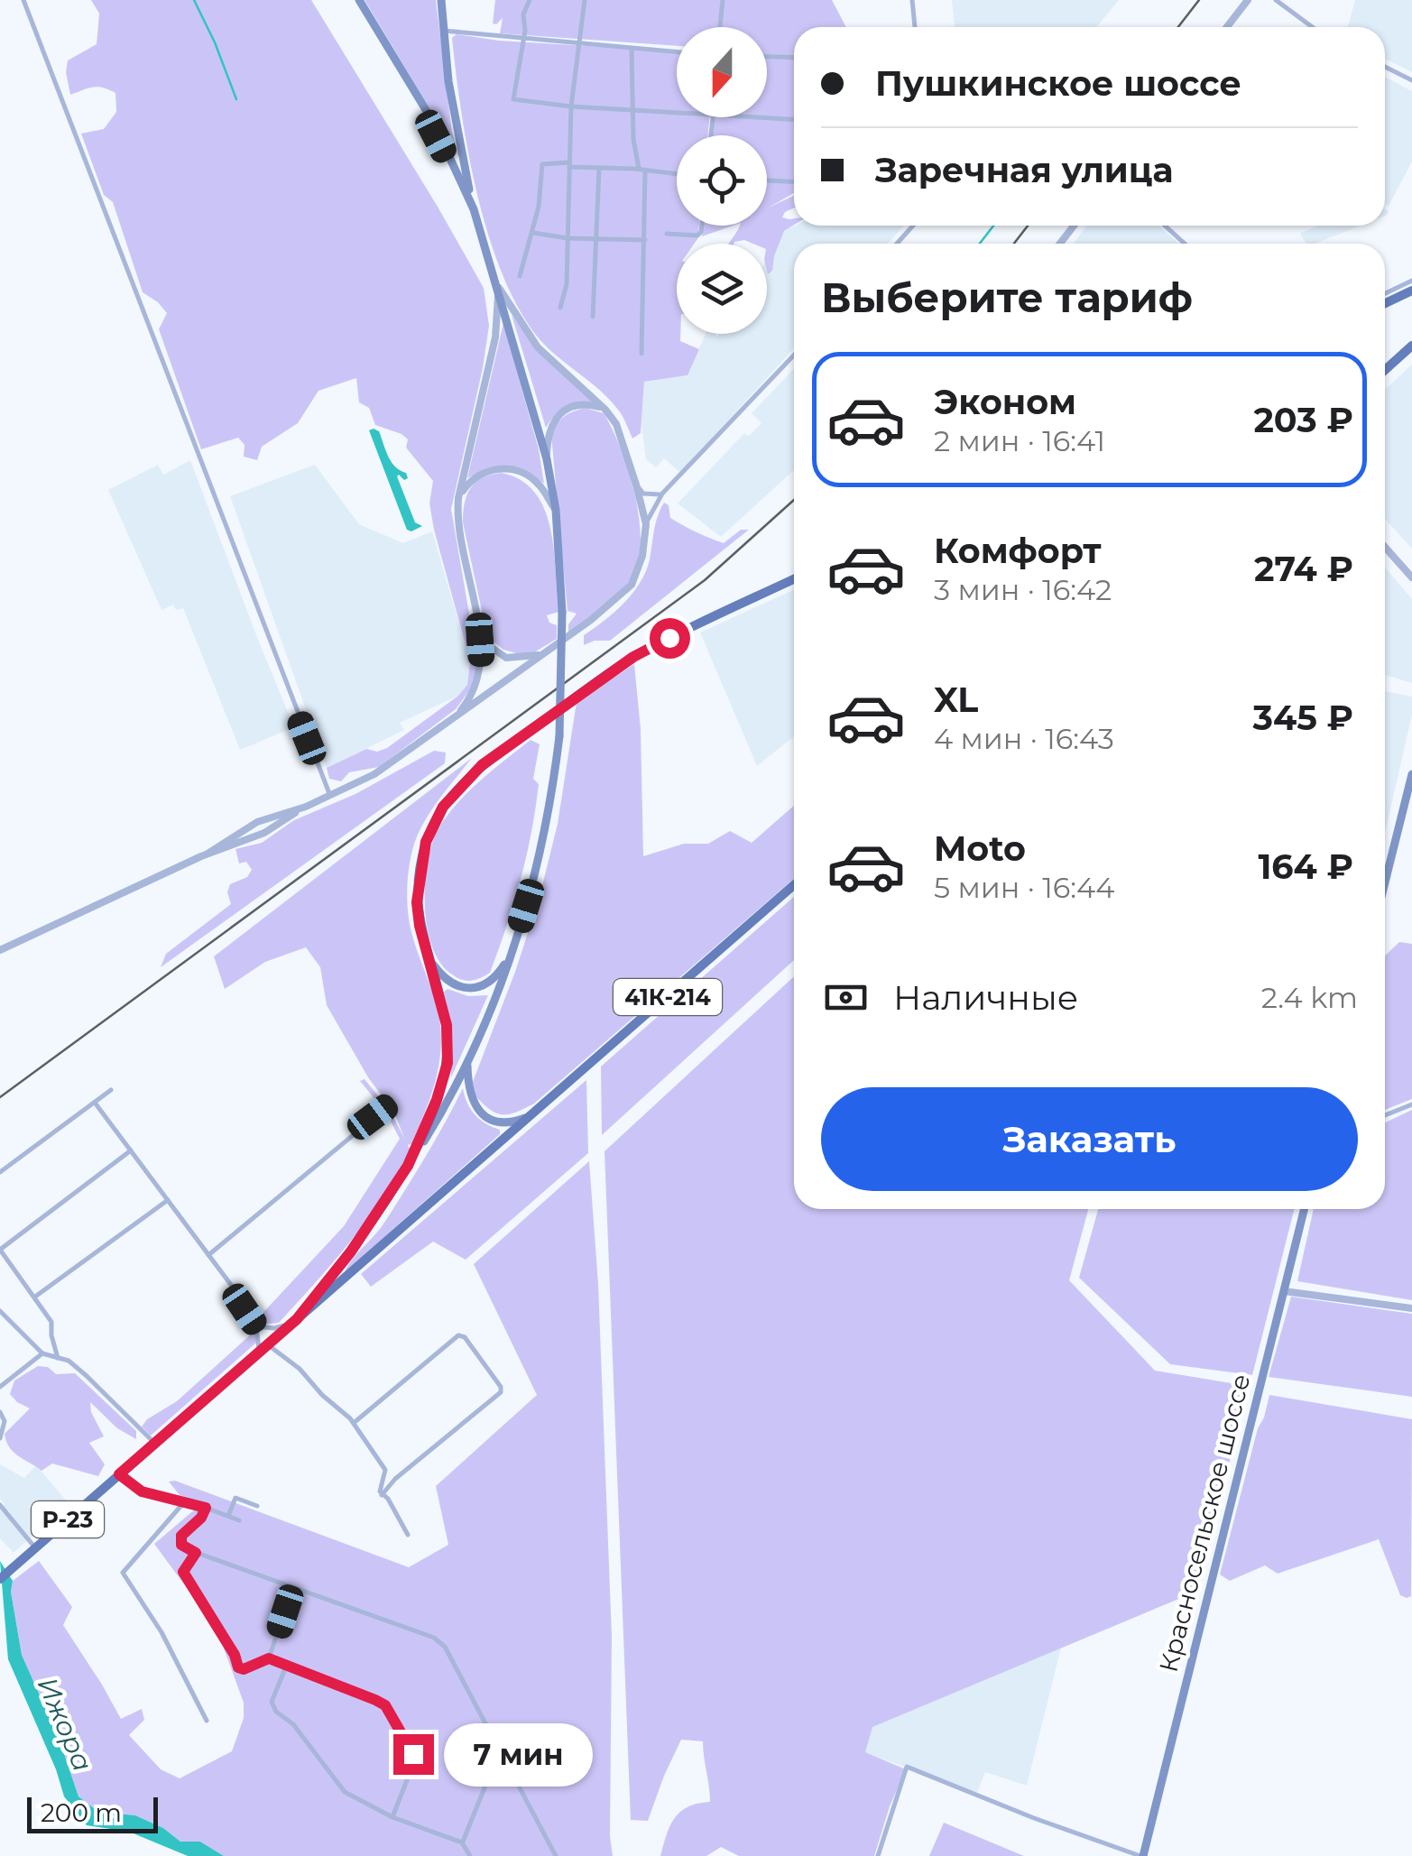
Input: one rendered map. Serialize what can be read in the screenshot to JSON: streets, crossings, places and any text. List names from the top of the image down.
{
  "streets": {
    "main road": ["41К-214", "Р-23", "Красносельское шоссе"]
  },
  "crossings": [
    ["41К-214", "Р-23"]
  ],
  "water": ["Ижора"],
  "scale_bar": "200 m",
  "north": "bottom",
  "page": {
    "banner": ["Пушкинское шоссе", "Заречная улица"],
    "heading": "Выберите тариф",
    "list": [
      {
        "name": "Эконом",
        "note": "2 мин · 16:41",
        "value": "203 ₽"
      },
      {
        "name": "Комфорт",
        "note": "3 мин · 16:42",
        "value": "274 ₽"
      },
      {
        "name": "XL",
        "note": "4 мин · 16:43",
        "value": "345 ₽"
      },
      {
        "name": "Moto",
        "note": "5 мин · 16:44",
        "value": "164 ₽"
      }
    ],
    "pay": ["Наличные", "2.4 km"],
    "buttons": "Заказать",
    "bubble": "7 мин",
    "scale": "200 m"
  }
}
